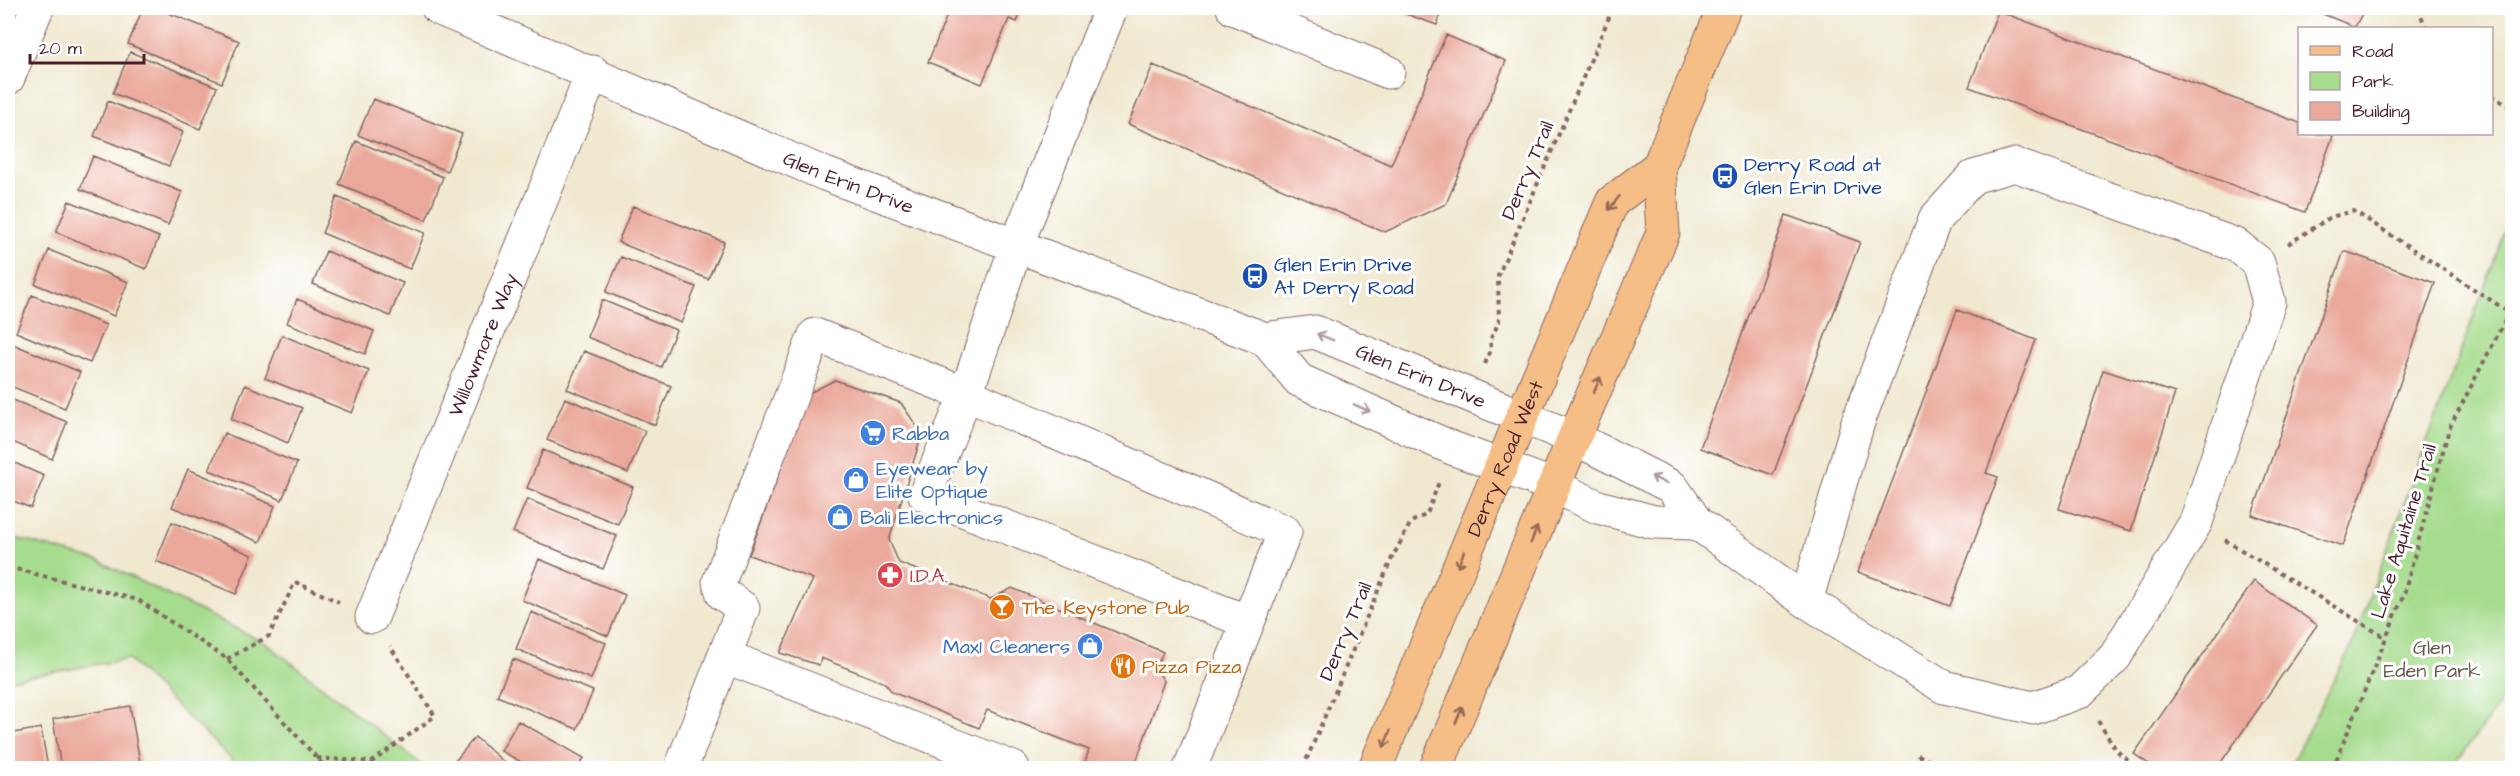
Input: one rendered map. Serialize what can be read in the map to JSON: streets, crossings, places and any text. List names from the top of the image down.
{
  "streets": {
    "main road": ["Derry Road West"],
    "street": ["Glen Erin Drive", "Willowmore Way"],
    "path": ["Derry Trail", "Lake Aquitaine Trail"]
  },
  "crossings": [
    ["Glen Erin Drive", "Willowmore Way"],
    ["Glen Erin Drive", "Derry Road West"]
  ],
  "parks": ["Glen Eden Park"],
  "places": {
    "bus stop": ["Derry Road at Glen Erin Drive", "Glen Erin Drive At Derry Road"],
    "supermarket": ["Rabba"],
    "shop": ["Eyewear by Elite Optique", "Bali Electronics", "Max1 Cleaners"],
    "pharmacy": ["I.D.A."],
    "bar": ["The Keystone Pub"],
    "restaurant": ["Pizza Pizza"]
  },
  "legend": ["Road", "Park", "Building"],
  "scale_bar": "20 m"
}
